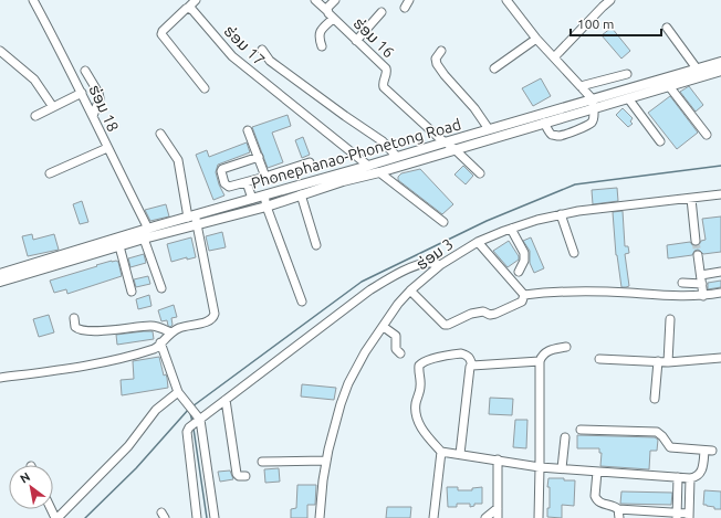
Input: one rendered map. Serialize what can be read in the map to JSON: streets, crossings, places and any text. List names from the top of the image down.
{
  "streets": {
    "main road": ["Phonephanao-Phonetong Road"],
    "street": [
      "ຮ່ອມ 16",
      "ຮ່ອມ 17",
      "ຮ່ອມ 18",
      "ຮ່ອມ 3"
    ]
  },
  "crossings": [
    ["ຮ່ອມ 16", "Phonephanao-Phonetong Road"],
    ["ຮ່ອມ 17", "Phonephanao-Phonetong Road"],
    ["ຮ່ອມ 18", "Phonephanao-Phonetong Road"]
  ],
  "scale_bar": "100 m",
  "north": "top left"
}
